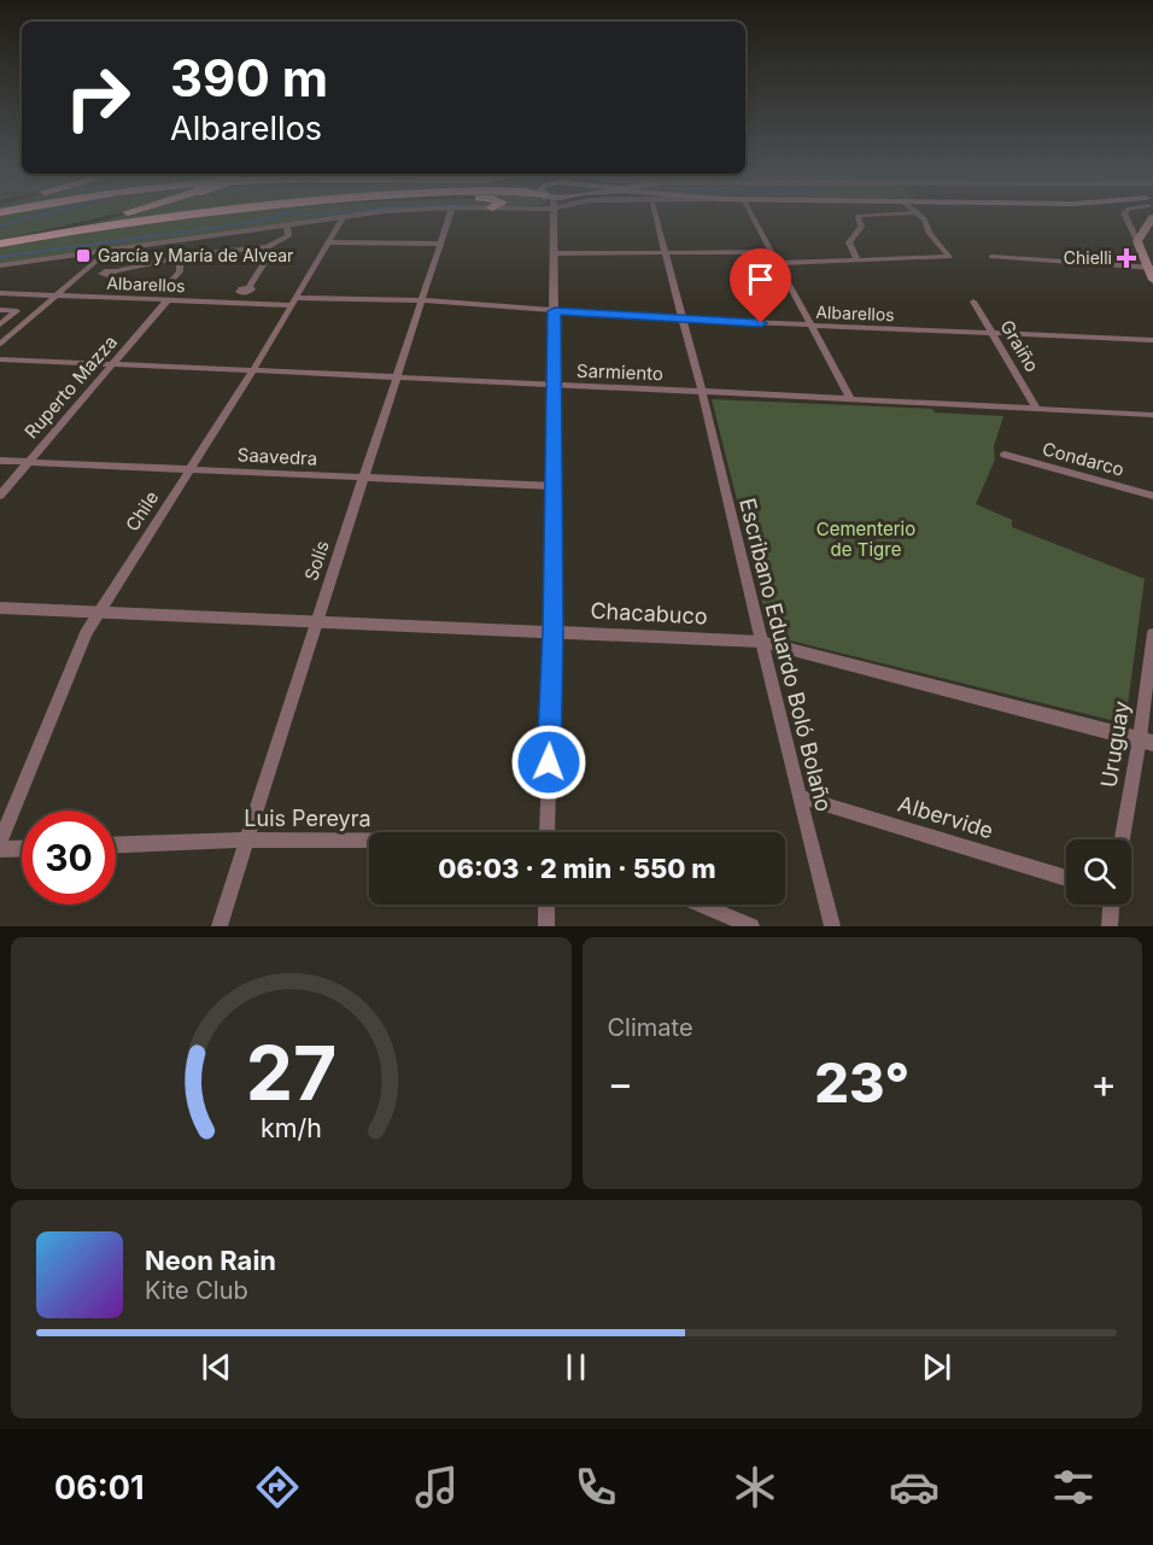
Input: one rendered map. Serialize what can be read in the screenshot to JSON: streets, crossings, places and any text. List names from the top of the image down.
{
  "streets": {
    "street": [
      "Albarellos",
      "Graiño",
      "Sarmiento",
      "Ruperto Mazza",
      "Saavedra",
      "Condarco",
      "Chile",
      "Solís",
      "Chacabuco",
      "Escribano Eduardo Boló Bolaño",
      "Uruguay",
      "Albervide",
      "Luis Pereyra"
    ]
  },
  "crossings": [
    ["Albarellos", "Graiño"],
    ["Albarellos", "Ruperto Mazza"],
    ["Albarellos", "Chile"],
    ["Albarellos", "Solís"],
    ["Albarellos", "Escribano Eduardo Boló Bolaño"],
    ["Graiño", "Sarmiento"],
    ["Sarmiento", "Ruperto Mazza"],
    ["Sarmiento", "Chile"],
    ["Sarmiento", "Solís"],
    ["Sarmiento", "Escribano Eduardo Boló Bolaño"],
    ["Ruperto Mazza", "Saavedra"],
    ["Saavedra", "Chile"],
    ["Saavedra", "Solís"],
    ["Chile", "Chacabuco"],
    ["Solís", "Chacabuco"],
    ["Solís", "Luis Pereyra"],
    ["Chacabuco", "Escribano Eduardo Boló Bolaño"],
    ["Chacabuco", "Uruguay"],
    ["Escribano Eduardo Boló Bolaño", "Albervide"]
  ],
  "parks": ["Cementerio de Tigre"],
  "places": {
    "transit": ["García y María de Alvear"],
    "health": ["Chielli"]
  },
  "page": {
    "turn": ["390 m", "Albarellos"],
    "limit": "30",
    "trip": "06:03 · 2 min · 550 m",
    "tile": "Climate",
    "heat": ["−", "23°", "+"],
    "song": ["Neon Rain", "Kite Club"],
    "tabs": "06:01",
    "gauge": ["27", "km/h"]
  }
}
